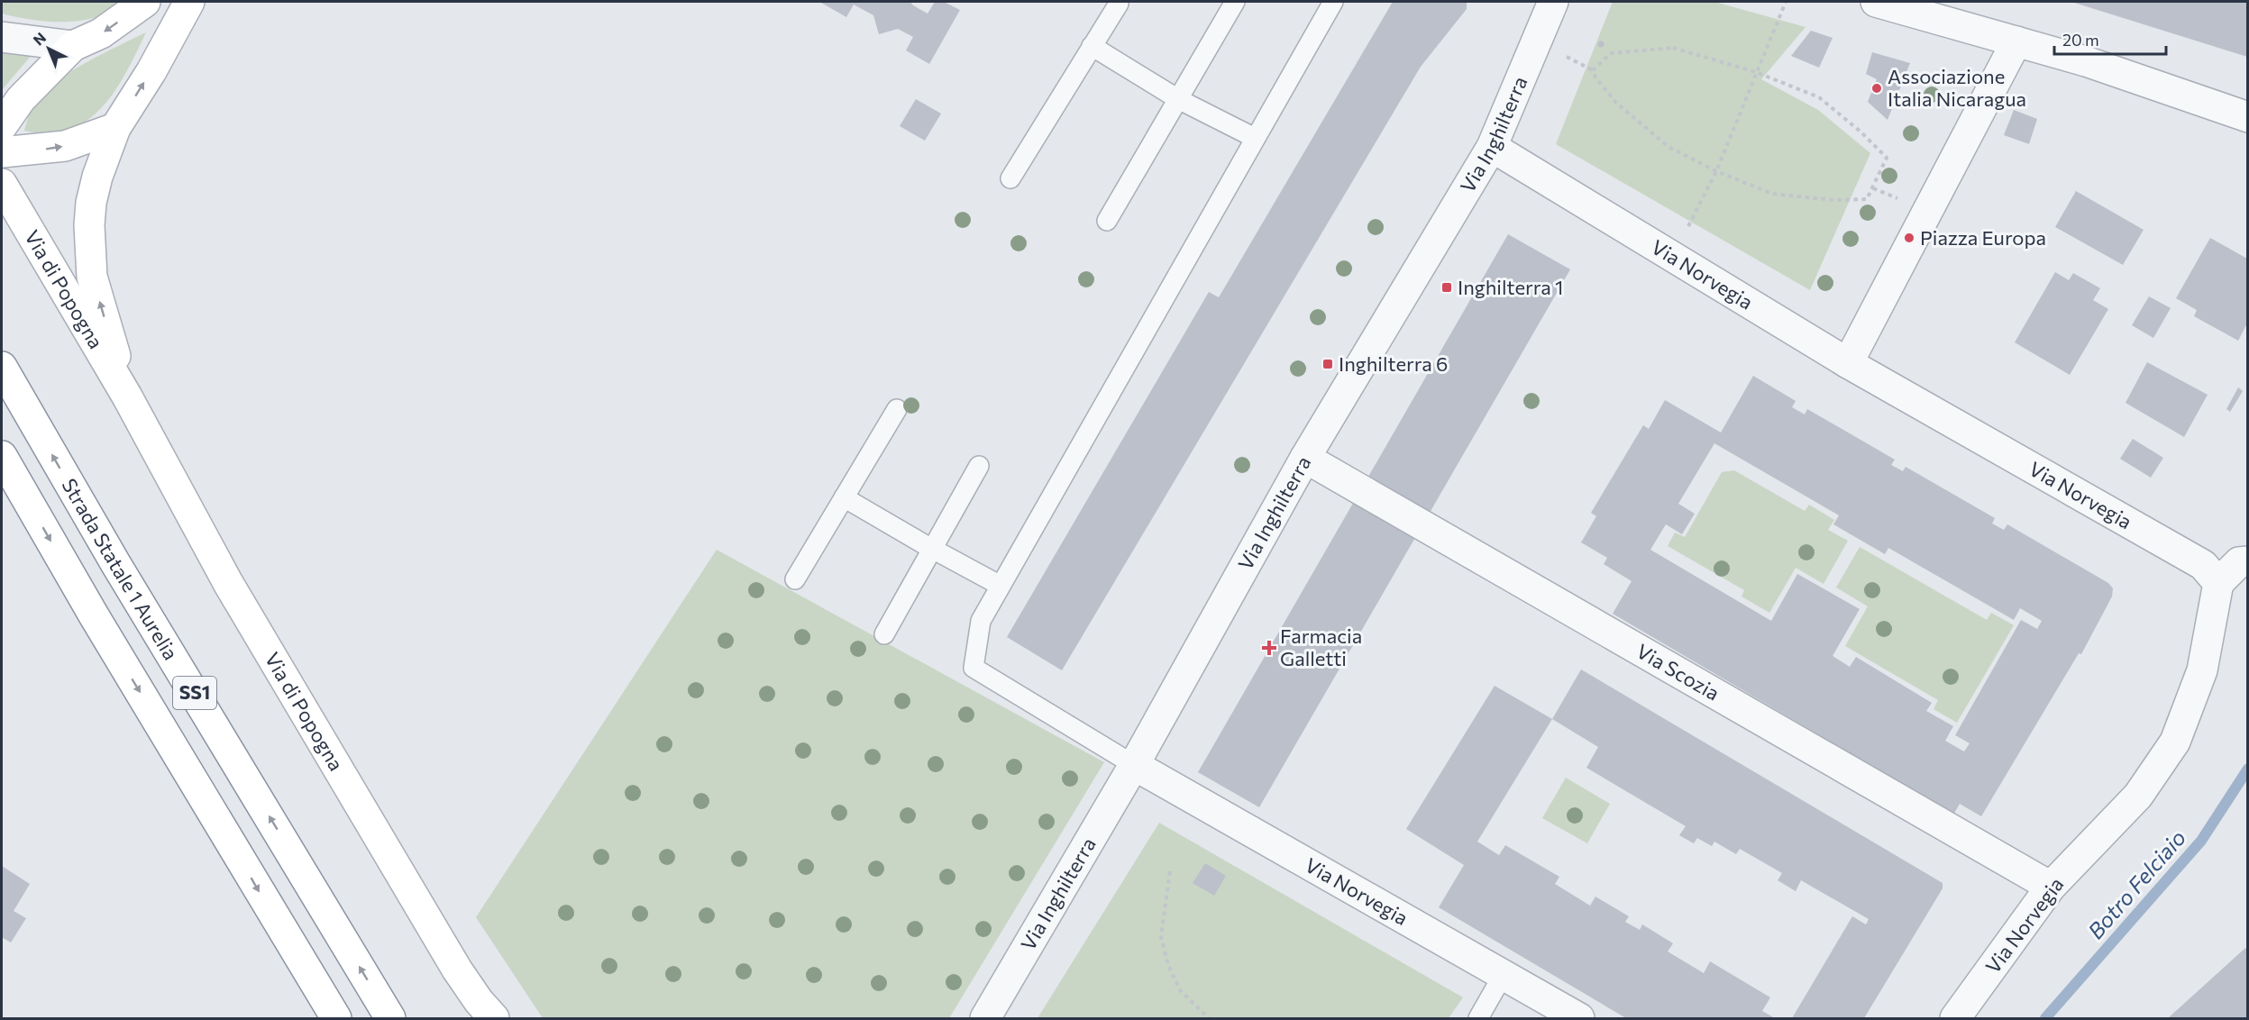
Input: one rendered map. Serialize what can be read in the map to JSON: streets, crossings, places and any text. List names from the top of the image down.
{
  "streets": {
    "main road": ["Via di Popogna", "Strada Statale 1 Aurelia", "SS1"],
    "street": ["Via Inghilterra", "Via Norvegia", "Via Scozia"]
  },
  "crossings": [
    ["Via Inghilterra", "Via Norvegia"],
    ["Via Inghilterra", "Via Scozia"],
    ["Via Norvegia", "Via Scozia"]
  ],
  "water": ["Botro Felciaio"],
  "places": {
    "other": ["Associazione Italia Nicaragua", "Piazza Europa"],
    "transit": ["Inghilterra 1", "Inghilterra 6"],
    "health": ["Farmacia Galletti"]
  },
  "scale_bar": "20 m",
  "north": "top left"
}
